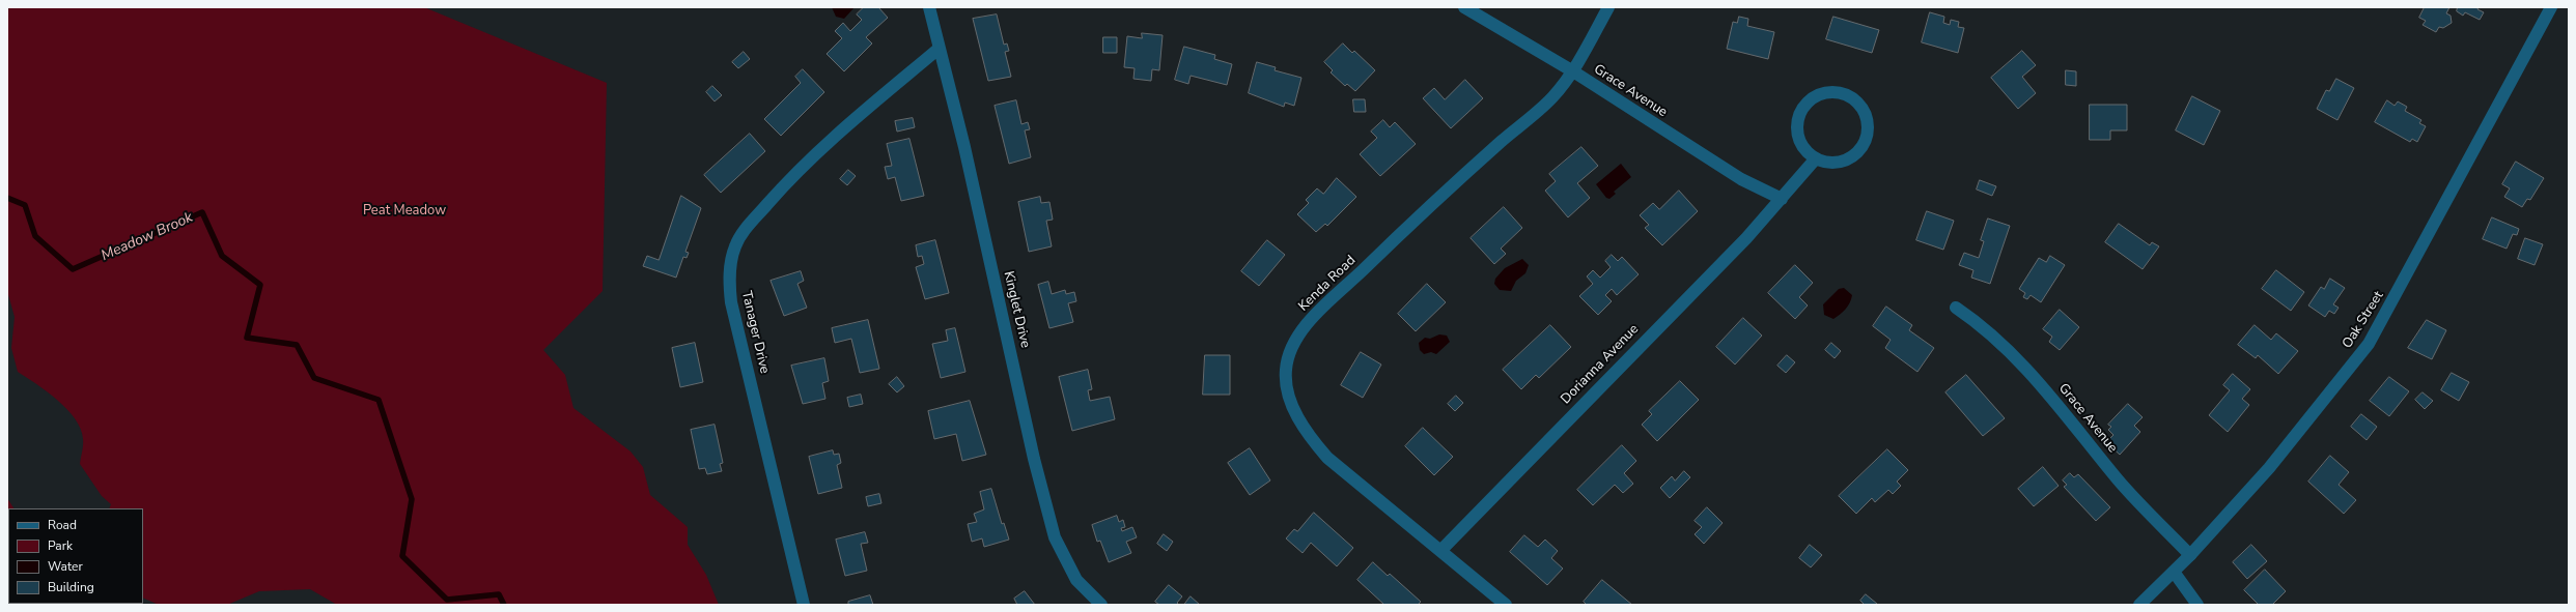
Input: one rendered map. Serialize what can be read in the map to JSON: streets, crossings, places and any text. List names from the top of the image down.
{
  "streets": {
    "street": [
      "Grace Avenue",
      "Kenda Road",
      "Kinglet Drive",
      "Oak Street",
      "Tanager Drive",
      "Dorianna Avenue"
    ]
  },
  "crossings": [
    ["Grace Avenue", "Kenda Road"],
    ["Grace Avenue", "Oak Street"],
    ["Grace Avenue", "Dorianna Avenue"],
    ["Kenda Road", "Dorianna Avenue"],
    ["Kinglet Drive", "Tanager Drive"]
  ],
  "water": ["Meadow Brook"],
  "parks": ["Peat Meadow"],
  "legend": [
    "Road",
    "Park",
    "Water",
    "Building"
  ]
}
